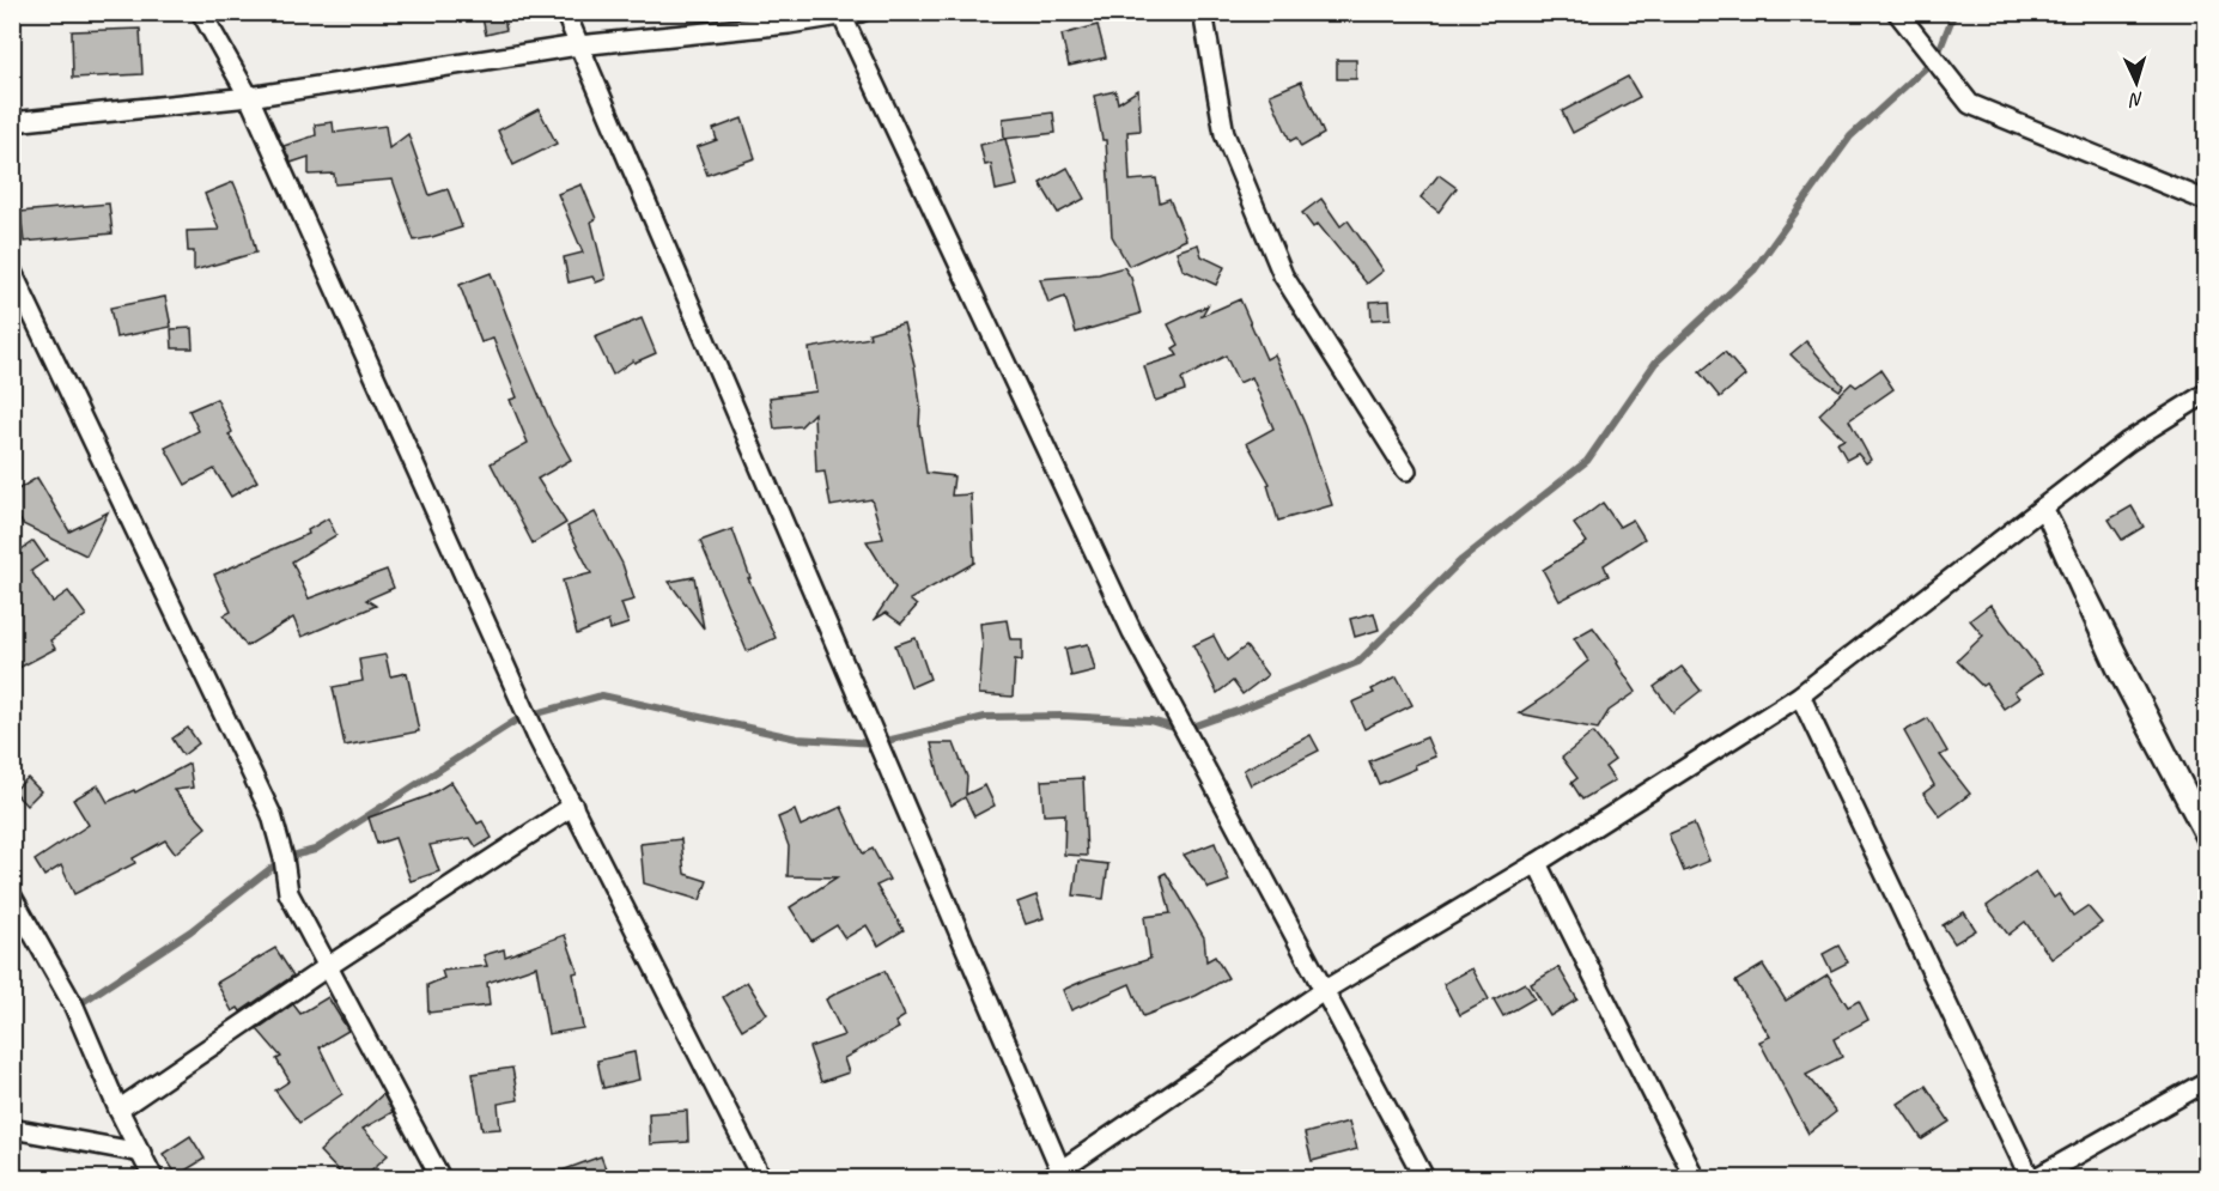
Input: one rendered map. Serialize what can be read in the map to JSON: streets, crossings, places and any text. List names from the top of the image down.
{
  "north": "bottom"
}
